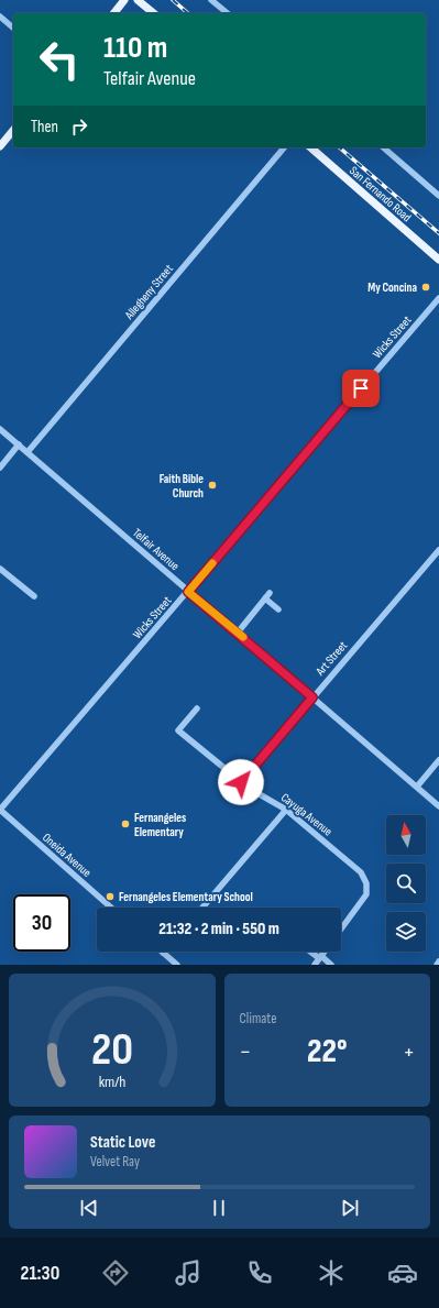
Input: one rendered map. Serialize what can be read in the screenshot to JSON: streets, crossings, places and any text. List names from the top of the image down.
{
  "streets": {
    "main road": ["San Fernando Road"],
    "street": [
      "Allegheny Street",
      "Wicks Street",
      "Telfair Avenue",
      "Art Street",
      "Cayuga Avenue",
      "Oneida Avenue"
    ]
  },
  "crossings": [
    ["Allegheny Street", "Telfair Avenue"],
    ["Wicks Street", "Telfair Avenue"],
    ["Wicks Street", "Oneida Avenue"],
    ["Telfair Avenue", "Art Street"],
    ["Art Street", "Cayuga Avenue"]
  ],
  "places": [
    "My Concina",
    "Faith Bible Church",
    "Fernangeles Elementary",
    "Fernangeles Elementary School"
  ],
  "north": "top",
  "page": {
    "turn": ["110 m", "Telfair Avenue"],
    "then": "Then",
    "limit": "30",
    "trip": "21:32 · 2 min · 550 m",
    "tile": "Climate",
    "heat": ["−", "22°", "+"],
    "song": ["Static Love", "Velvet Ray"],
    "tabs": "21:30",
    "gauge": ["20", "km/h"]
  }
}
